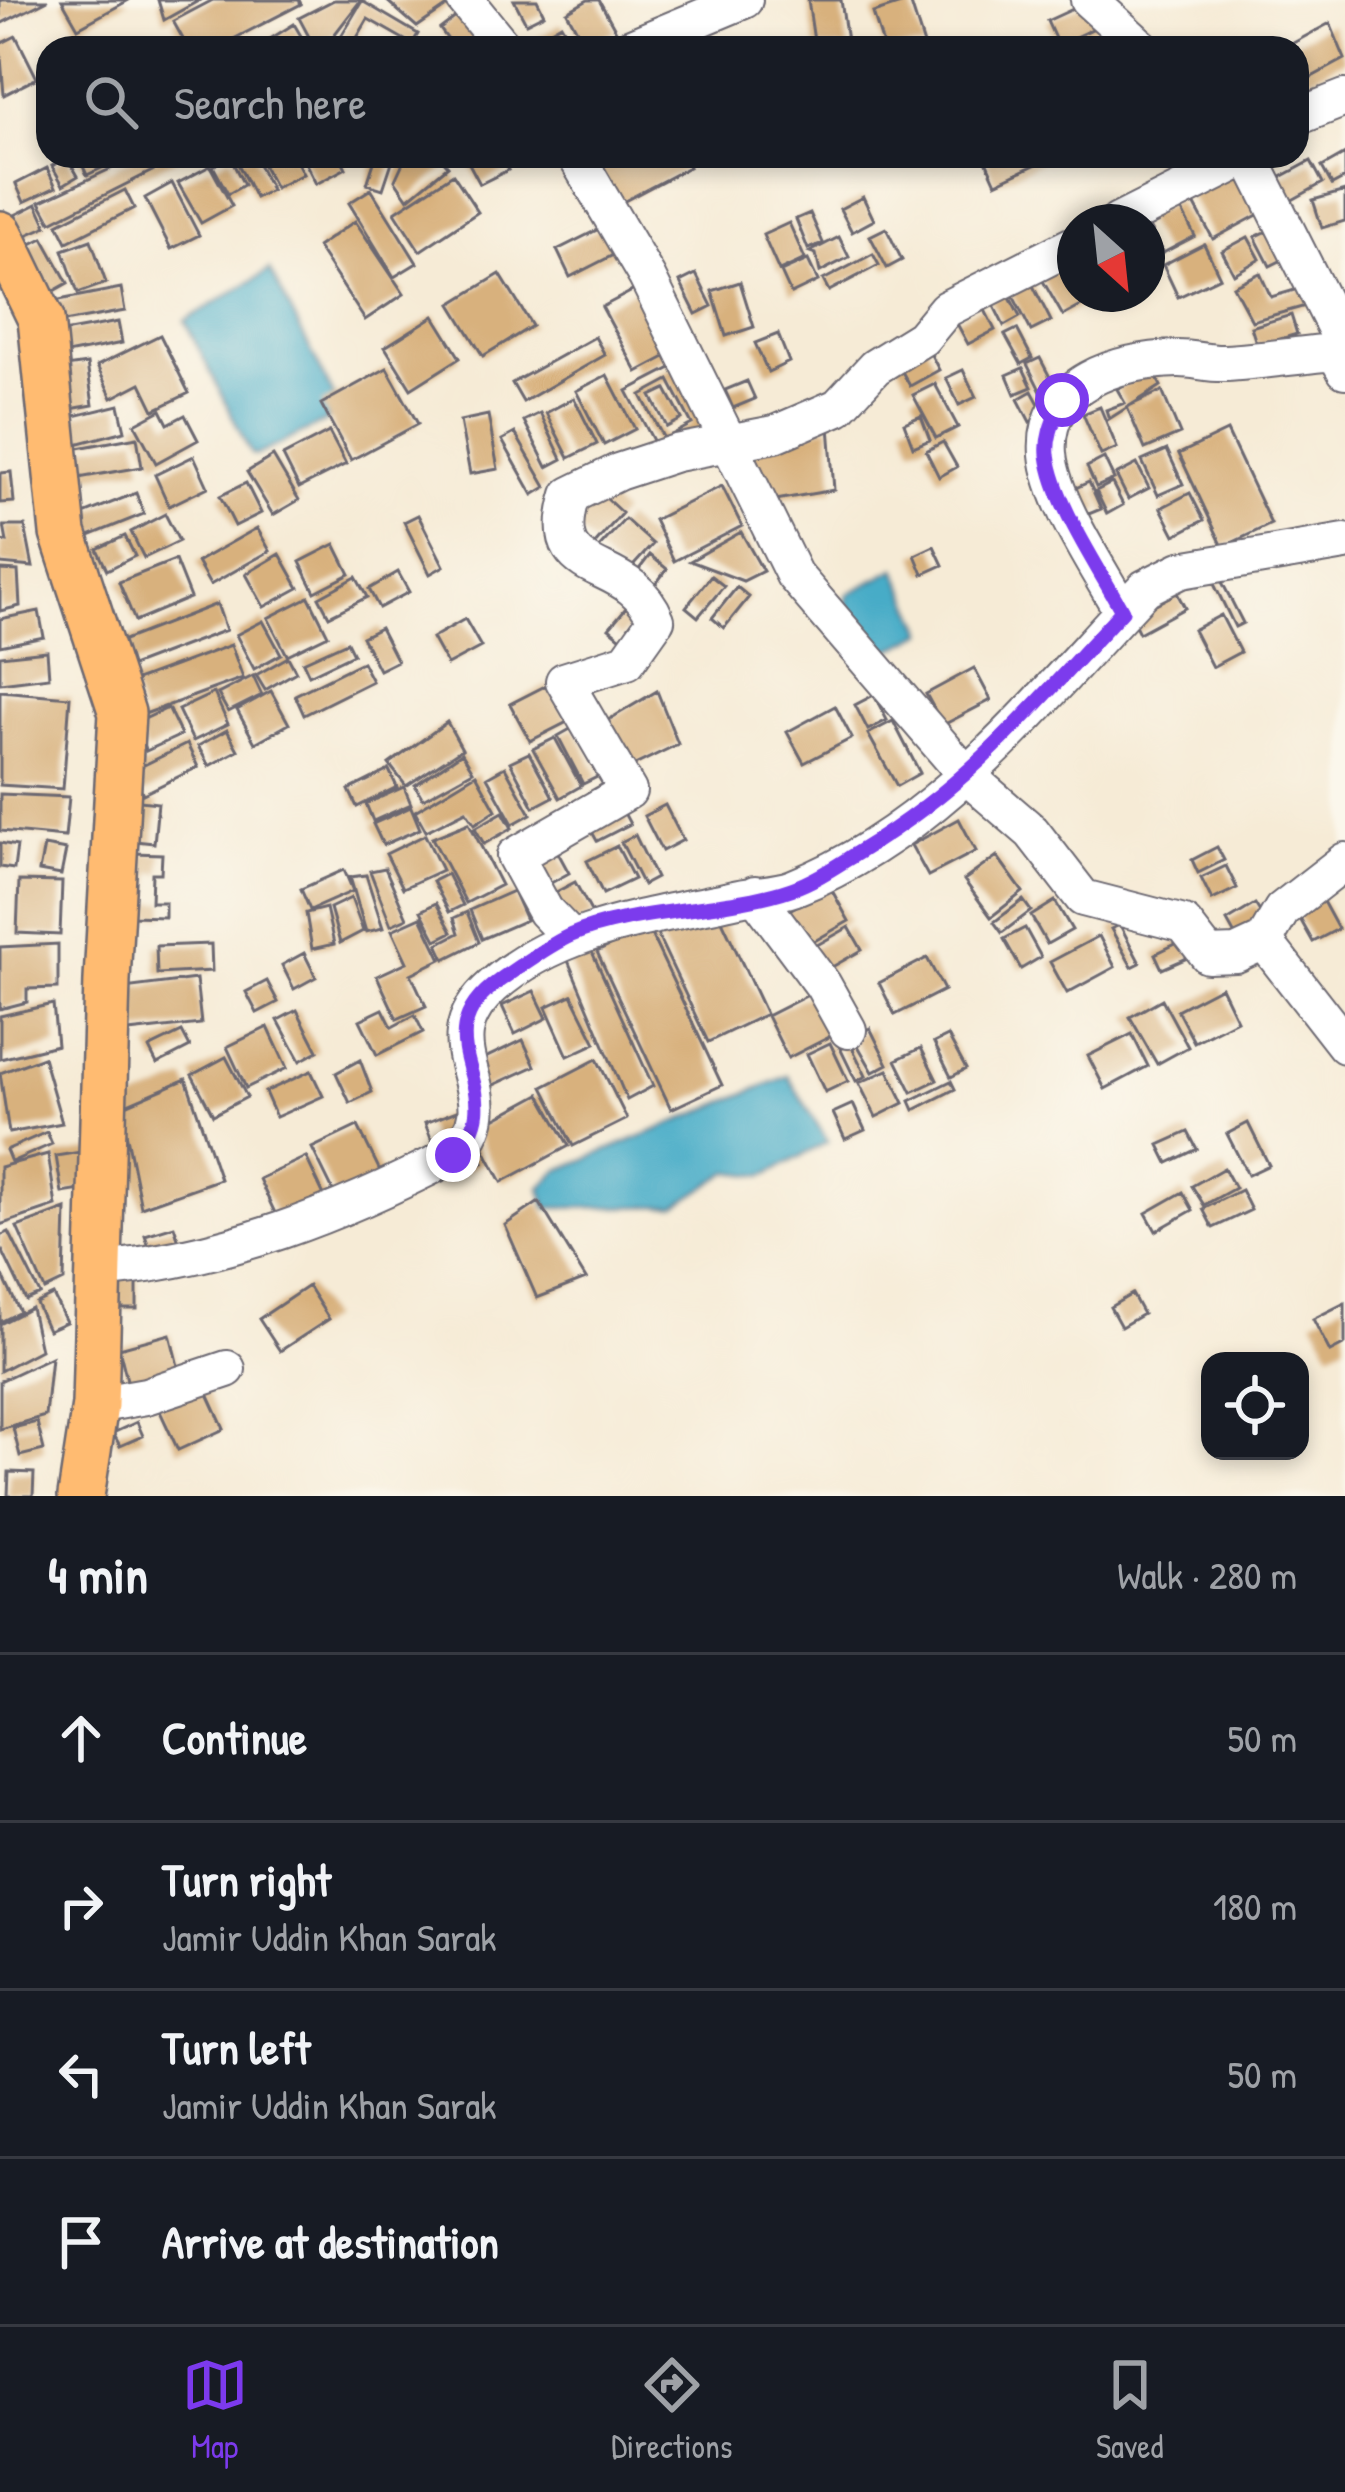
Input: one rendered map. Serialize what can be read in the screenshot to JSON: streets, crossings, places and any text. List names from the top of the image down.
{
  "north": "bottom right",
  "page": {
    "search": "Search here",
    "heading": ["4 min", "Walk · 280 m"],
    "list": [
      ["Continue", "50 m"],
      ["Turn right", "Jamir Uddin Khan Sarak", "180 m"],
      ["Turn left", "Jamir Uddin Khan Sarak", "50 m"],
      "Arrive at destination"
    ],
    "nav": ["Map", "Directions", "Saved"]
  }
}
